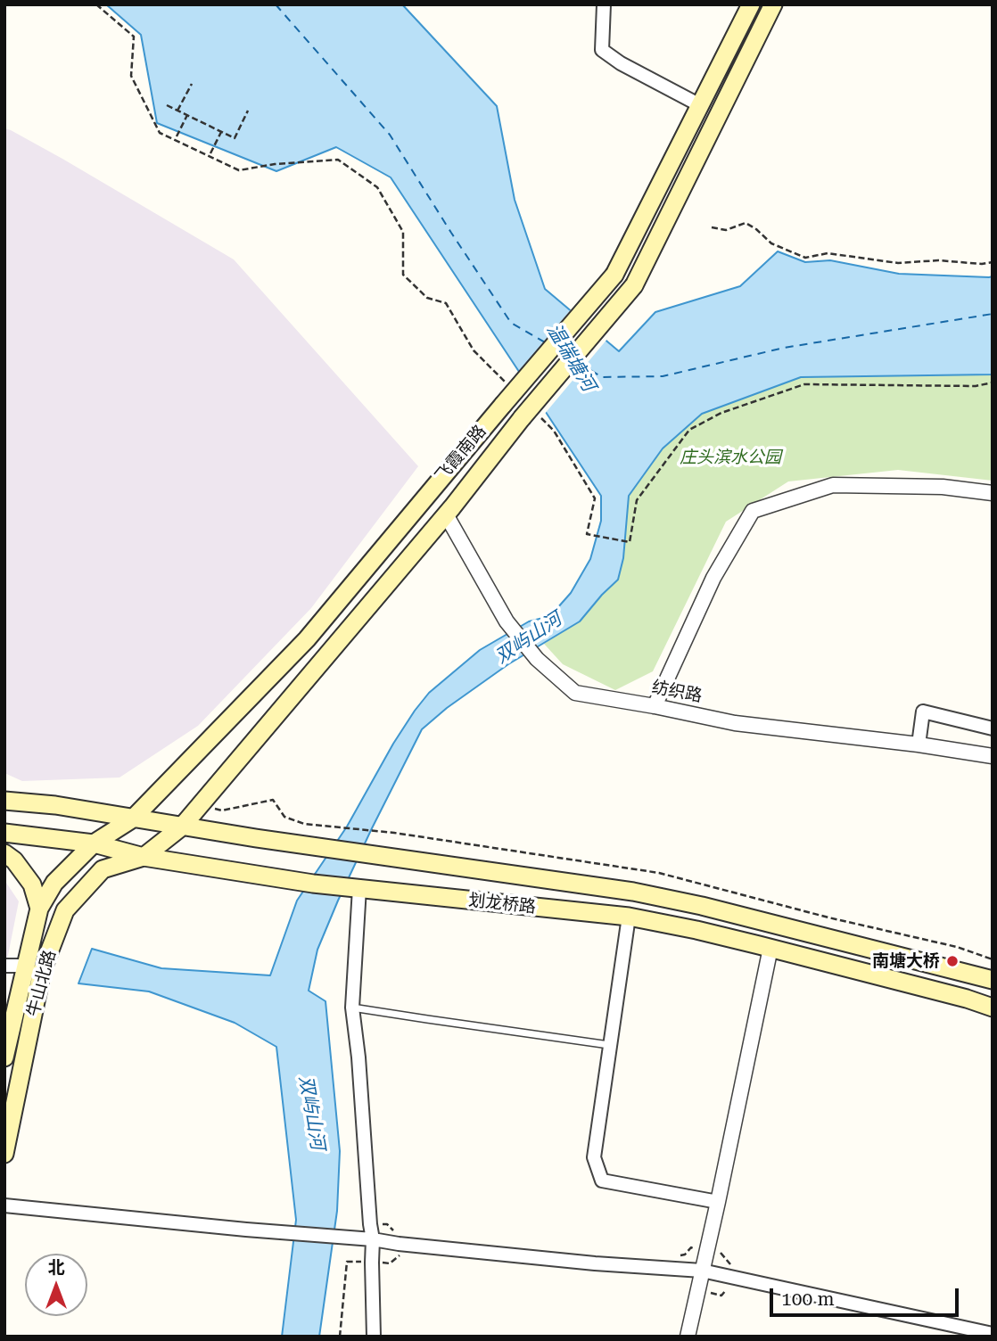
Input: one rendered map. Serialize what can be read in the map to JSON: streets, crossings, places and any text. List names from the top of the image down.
{
  "streets": {
    "main road": ["飞霞南路", "划龙桥路", "牛山北路"],
    "street": ["纺织路"]
  },
  "crossings": [
    ["飞霞南路", "纺织路"],
    ["飞霞南路", "划龙桥路"],
    ["飞霞南路", "牛山北路"],
    ["划龙桥路", "牛山北路"]
  ],
  "water": ["温瑞塘河", "双屿山河"],
  "parks": ["庄头滨水公园"],
  "places": ["南塘大桥"],
  "scale_bar": "100 m",
  "north": "top"
}
